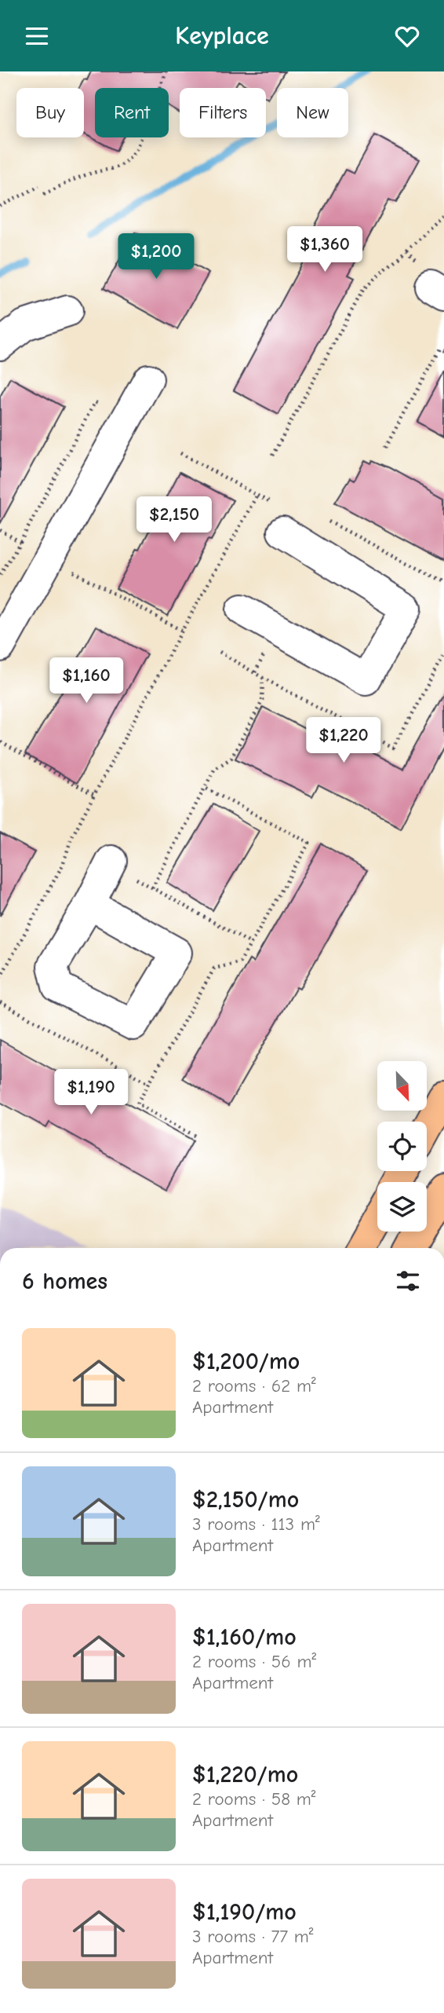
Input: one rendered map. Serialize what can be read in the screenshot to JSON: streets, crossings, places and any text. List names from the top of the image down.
{
  "north": "bottom right",
  "page": {
    "header": "Keyplace",
    "chip": [
      "Buy",
      "Rent",
      "Filters",
      "New"
    ],
    "price": [
      "$1,360",
      "$1,200",
      "$2,150",
      "$1,160",
      "$1,220",
      "$1,190"
    ],
    "heading": "6 homes",
    "list": [
      {
        "name": "$1,200/mo",
        "note": "2 rooms · 62 m² · Apartment"
      },
      {
        "name": "$2,150/mo",
        "note": "3 rooms · 113 m² · Apartment"
      },
      {
        "name": "$1,160/mo",
        "note": "2 rooms · 56 m² · Apartment"
      },
      {
        "name": "$1,220/mo",
        "note": "2 rooms · 58 m² · Apartment"
      },
      {
        "name": "$1,190/mo",
        "note": "3 rooms · 77 m² · Apartment"
      }
    ]
  }
}
